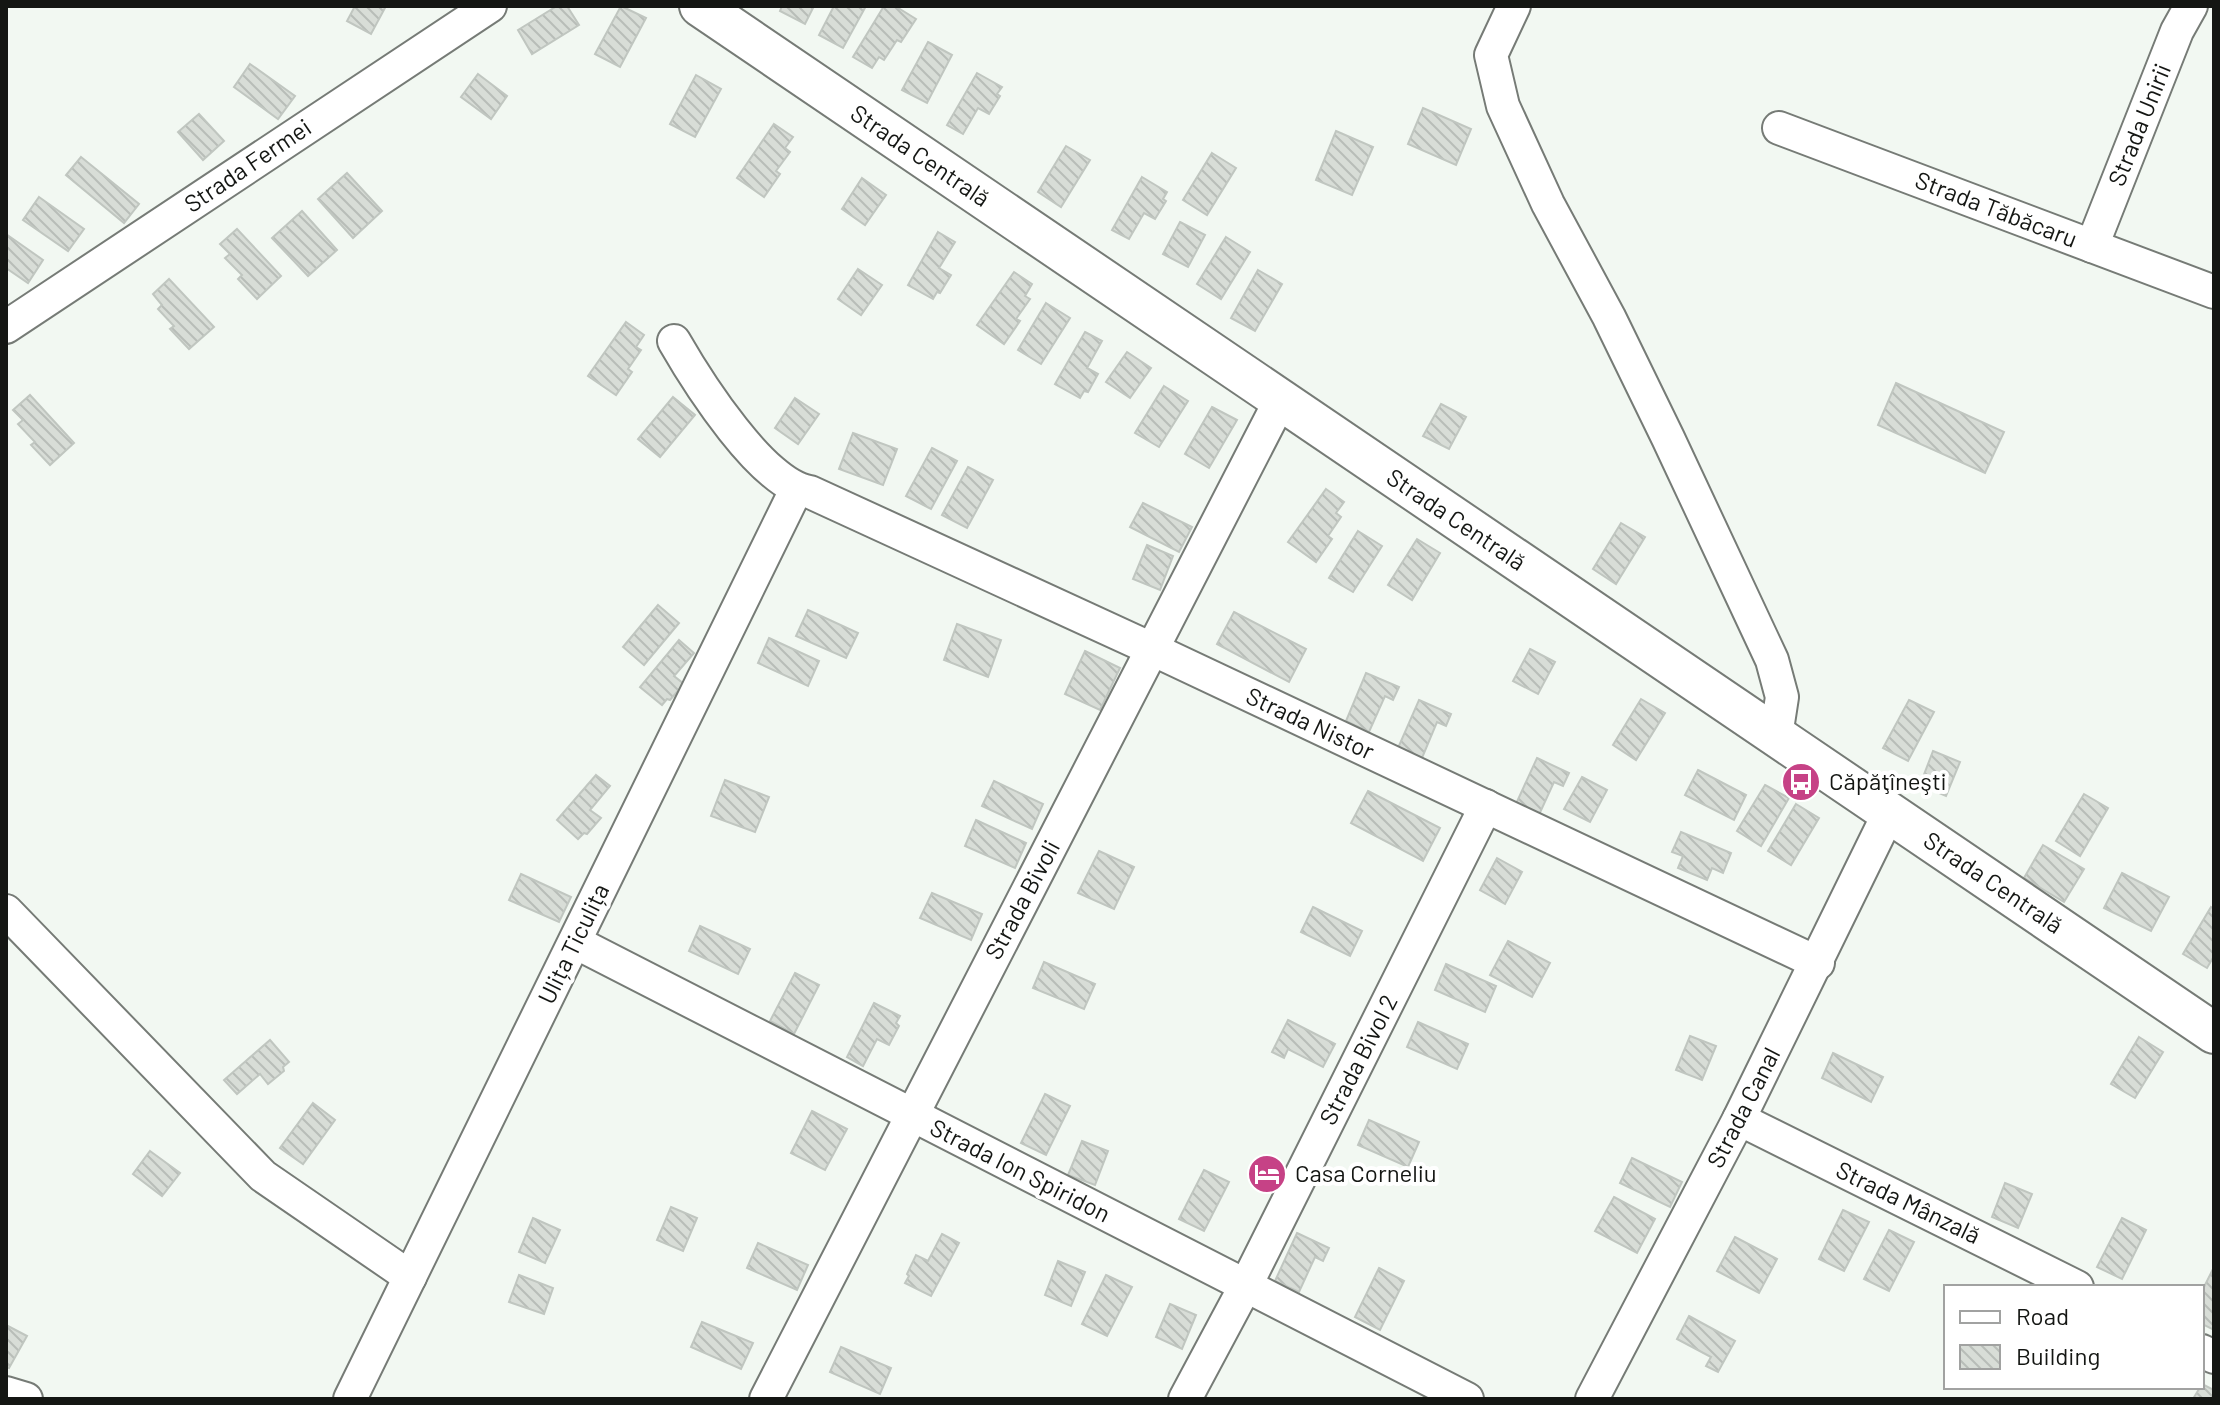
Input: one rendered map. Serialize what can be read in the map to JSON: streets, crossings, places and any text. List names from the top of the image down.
{
  "streets": {
    "main road": ["Strada Centrală"],
    "street": [
      "Strada Unirii",
      "Strada Fermei",
      "Strada Tăbăcaru",
      "Strada Nistor",
      "Strada Bivoli",
      "Ulița Ticulița",
      "Strada Bivol 2",
      "Strada Canal",
      "Strada Ion Spiridon",
      "Strada Mânzală"
    ]
  },
  "crossings": [
    ["Strada Unirii", "Strada Tăbăcaru"],
    ["Strada Centrală", "Strada Bivoli"],
    ["Strada Centrală", "Strada Canal"],
    ["Strada Nistor", "Strada Bivoli"],
    ["Strada Nistor", "Ulița Ticulița"],
    ["Strada Nistor", "Strada Bivol 2"],
    ["Strada Nistor", "Strada Canal"],
    ["Strada Bivoli", "Strada Ion Spiridon"],
    ["Ulița Ticulița", "Strada Ion Spiridon"],
    ["Strada Bivol 2", "Strada Ion Spiridon"],
    ["Strada Canal", "Strada Mânzală"]
  ],
  "places": {
    "bus stop": ["Căpăţîneşti"],
    "hotel": ["Casa Corneliu"]
  },
  "legend": ["Road", "Building"]
}
